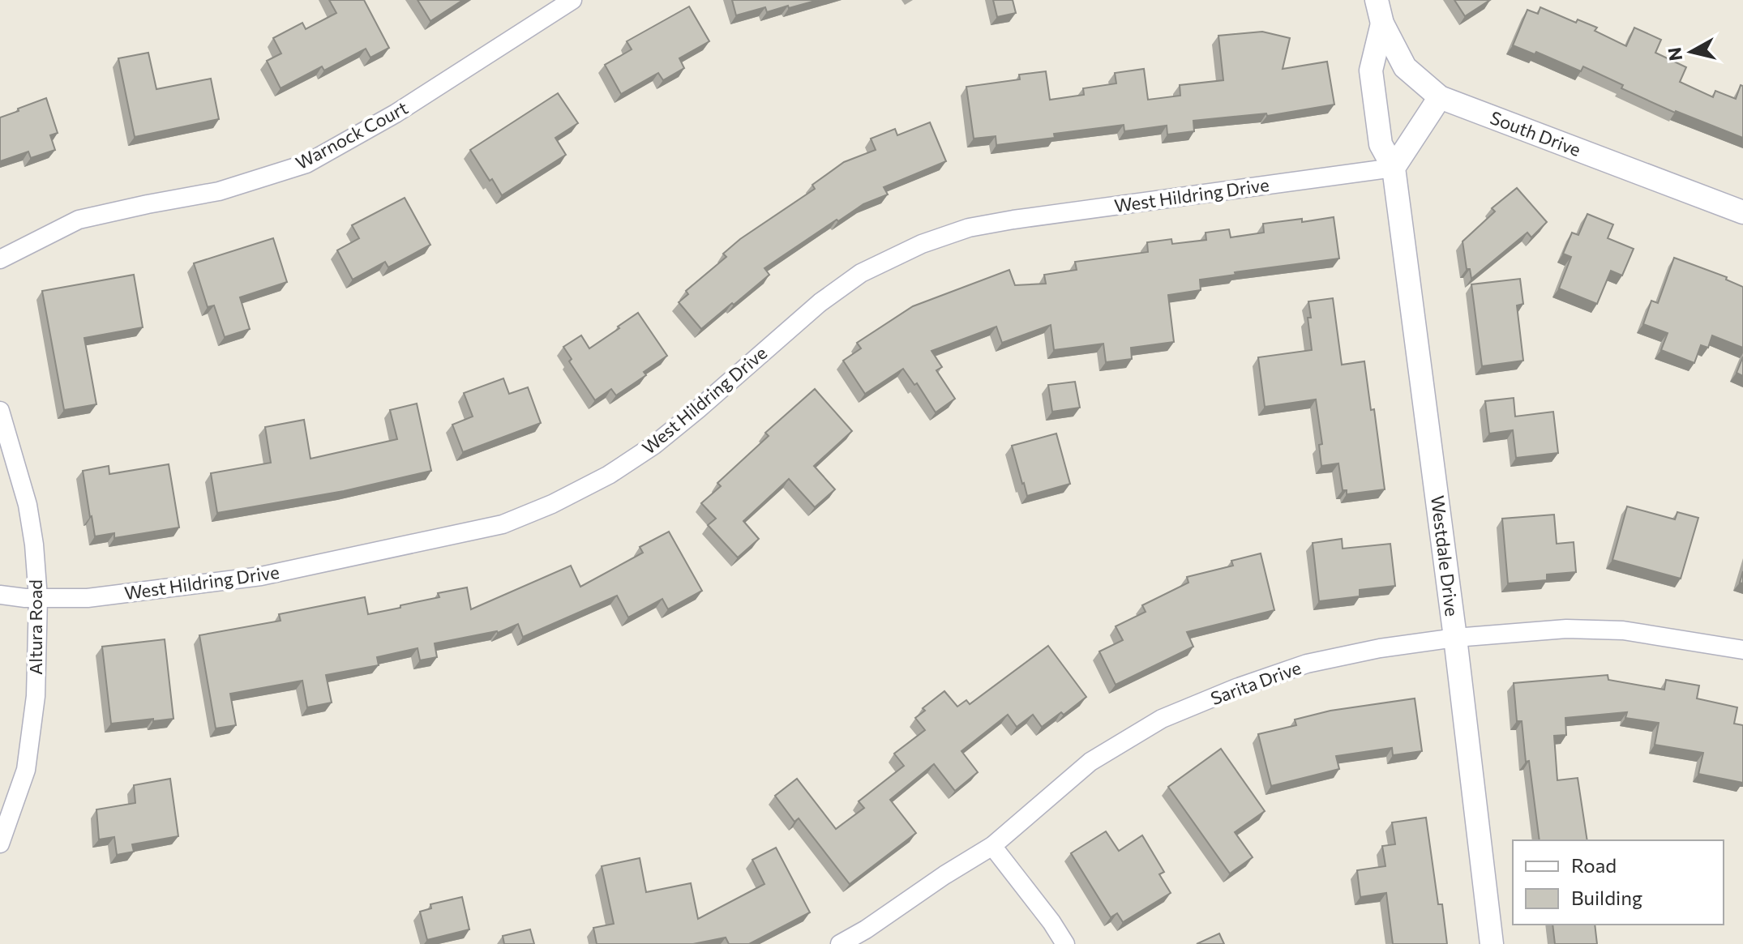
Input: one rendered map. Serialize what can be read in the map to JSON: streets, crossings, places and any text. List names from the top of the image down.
{
  "streets": {
    "street": [
      "South Drive",
      "Warnock Court",
      "West Hildring Drive",
      "Westdale Drive",
      "Altura Road",
      "Sarita Drive"
    ]
  },
  "crossings": [
    ["South Drive", "Westdale Drive"],
    ["West Hildring Drive", "Westdale Drive"],
    ["West Hildring Drive", "Altura Road"],
    ["Westdale Drive", "Sarita Drive"]
  ],
  "legend": ["Road", "Building"],
  "north": "left"
}
